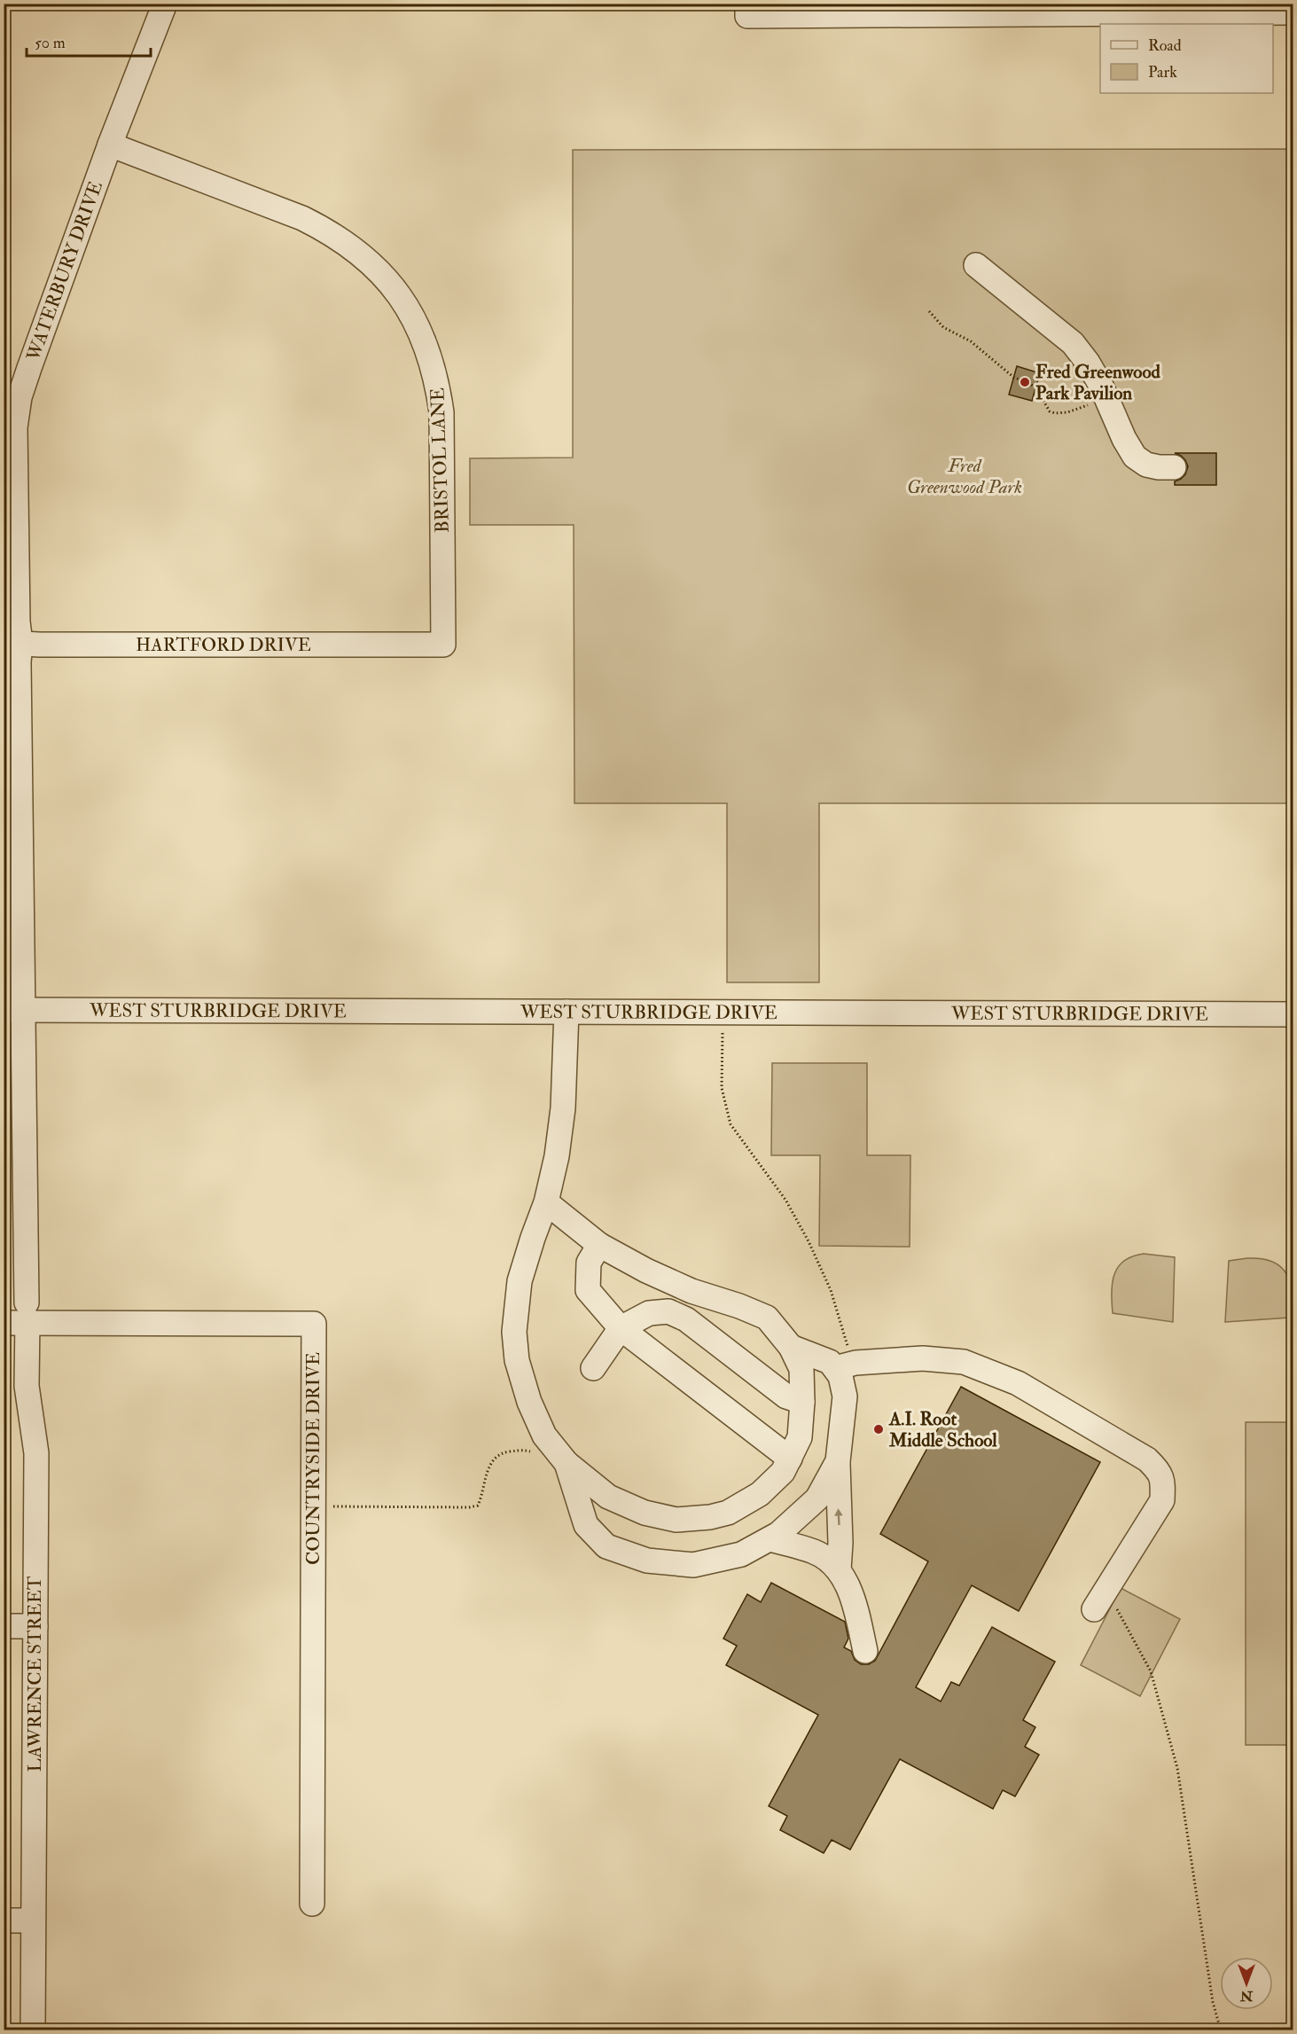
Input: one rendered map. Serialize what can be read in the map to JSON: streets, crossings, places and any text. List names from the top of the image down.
{
  "streets": {
    "street": [
      "WATERBURY DRIVE",
      "BRISTOL LANE",
      "HARTFORD DRIVE",
      "WEST STURBRIDGE DRIVE",
      "COUNTRYSIDE DRIVE",
      "LAWRENCE STREET"
    ]
  },
  "crossings": [
    ["WATERBURY DRIVE", "BRISTOL LANE"],
    ["WATERBURY DRIVE", "HARTFORD DRIVE"],
    ["WATERBURY DRIVE", "LAWRENCE STREET"],
    ["BRISTOL LANE", "HARTFORD DRIVE"],
    ["HARTFORD DRIVE", "LAWRENCE STREET"],
    ["WEST STURBRIDGE DRIVE", "LAWRENCE STREET"],
    ["COUNTRYSIDE DRIVE", "LAWRENCE STREET"]
  ],
  "parks": ["Fred Greenwood Park"],
  "places": ["Fred Greenwood Park Pavilion", "A.I. Root Middle School"],
  "legend": ["Road", "Park"],
  "scale_bar": "50 m",
  "north": "bottom"
}
